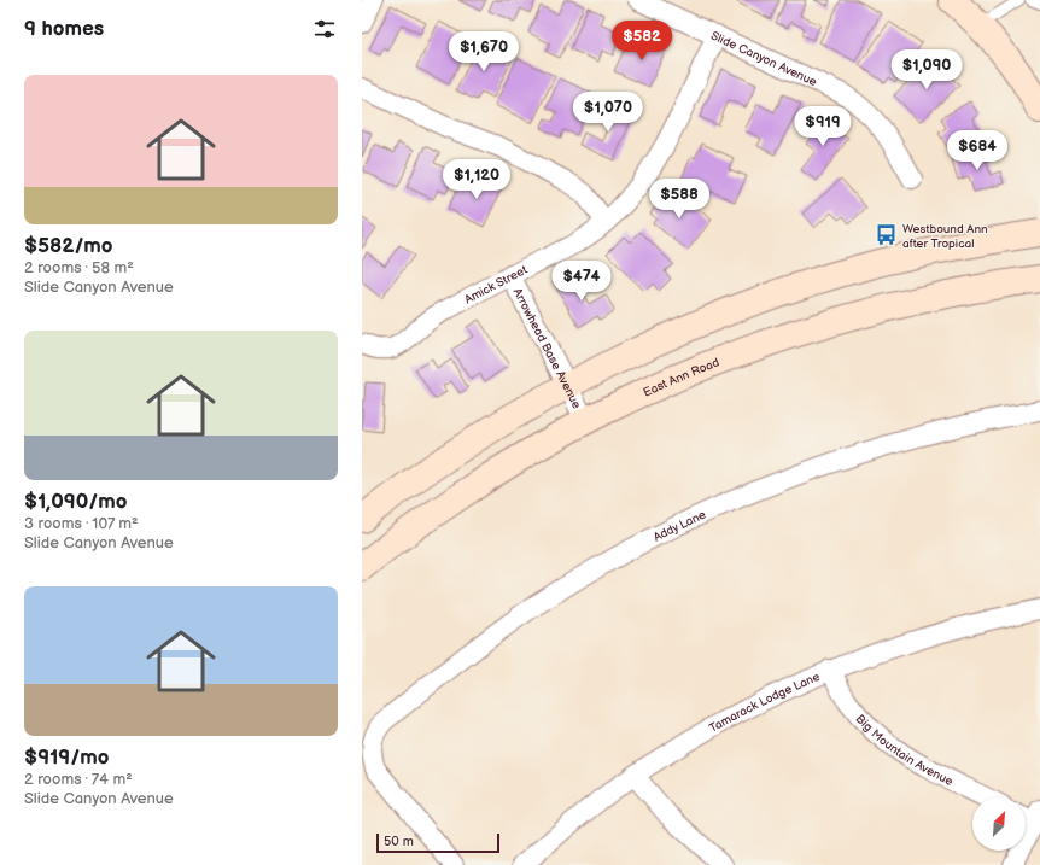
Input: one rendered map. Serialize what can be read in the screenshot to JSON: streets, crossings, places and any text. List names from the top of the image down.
{
  "streets": {
    "main road": ["East Ann Road"],
    "street": [
      "Slide Canyon Avenue",
      "Amick Street",
      "Arrowhead Base Avenue",
      "Addy Lane",
      "Tamarack Lodge Lane",
      "Big Mountain Avenue"
    ]
  },
  "crossings": [
    ["Slide Canyon Avenue", "Amick Street"],
    ["Amick Street", "Arrowhead Base Avenue"],
    ["Arrowhead Base Avenue", "East Ann Road"],
    ["Tamarack Lodge Lane", "Big Mountain Avenue"]
  ],
  "places": {
    "bus stop": ["Westbound Ann after Tropical"]
  },
  "scale_bar": "50 m",
  "north": "top right",
  "page": {
    "heading": "9 homes",
    "price": [
      "$582",
      "$1,670",
      "$1,090",
      "$1,070",
      "$919",
      "$684",
      "$1,120",
      "$588",
      "$474"
    ],
    "list": [
      {
        "name": "$582/mo",
        "note": "2 rooms · 58 m² · Slide Canyon Avenue"
      },
      {
        "name": "$1,090/mo",
        "note": "3 rooms · 107 m² · Slide Canyon Avenue"
      },
      {
        "name": "$919/mo",
        "note": "2 rooms · 74 m² · Slide Canyon Avenue"
      }
    ],
    "scale": "50 m"
  }
}
